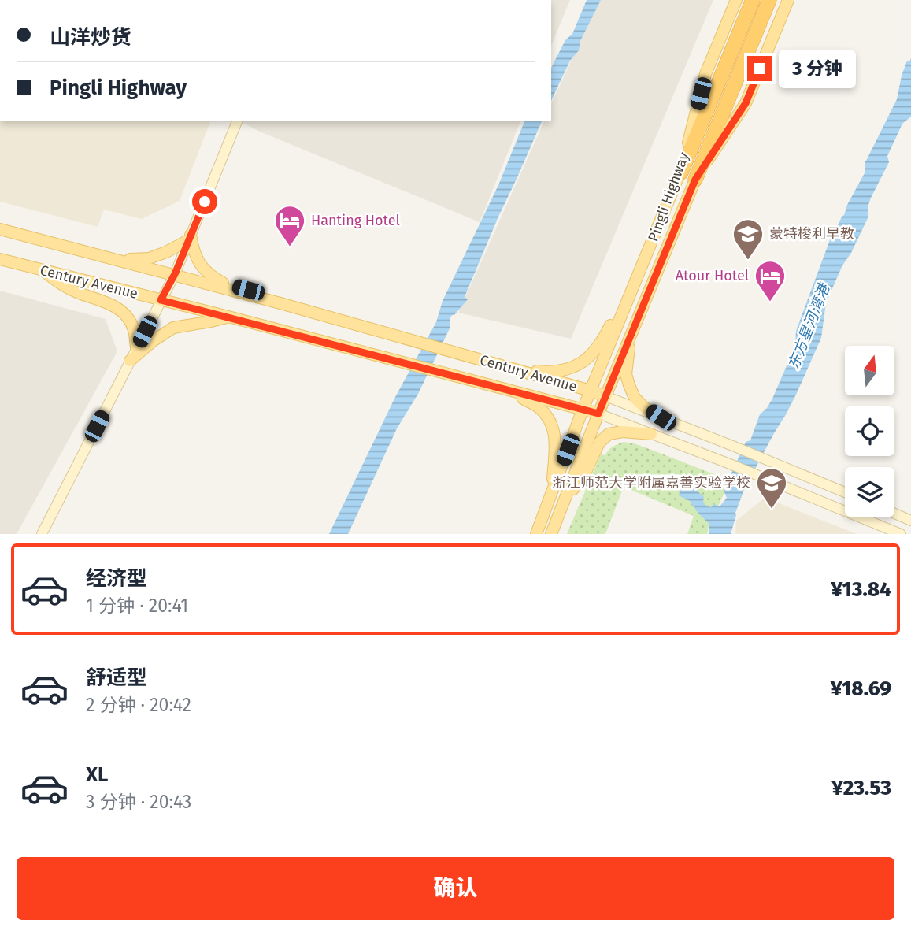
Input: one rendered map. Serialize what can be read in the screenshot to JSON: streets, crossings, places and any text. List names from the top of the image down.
{
  "streets": {
    "main road": ["Pingli Highway", "Century Avenue"]
  },
  "crossings": [
    ["Pingli Highway", "Century Avenue"]
  ],
  "water": ["东方星河湾港"],
  "places": {
    "hotel": ["Hanting Hotel", "Atour Hotel"],
    "school or university": ["蒙特梭利早教", "浙江师范大学附属嘉善实验学校"]
  },
  "north": "top",
  "page": {
    "banner": ["山洋炒货", "Pingli Highway"],
    "bubble": "3 分钟",
    "list": [
      {
        "name": "经济型",
        "note": "1 分钟 · 20:41",
        "value": "¥13.84"
      },
      {
        "name": "舒适型",
        "note": "2 分钟 · 20:42",
        "value": "¥18.69"
      },
      {
        "name": "XL",
        "note": "3 分钟 · 20:43",
        "value": "¥23.53"
      }
    ],
    "buttons": "确认"
  }
}
